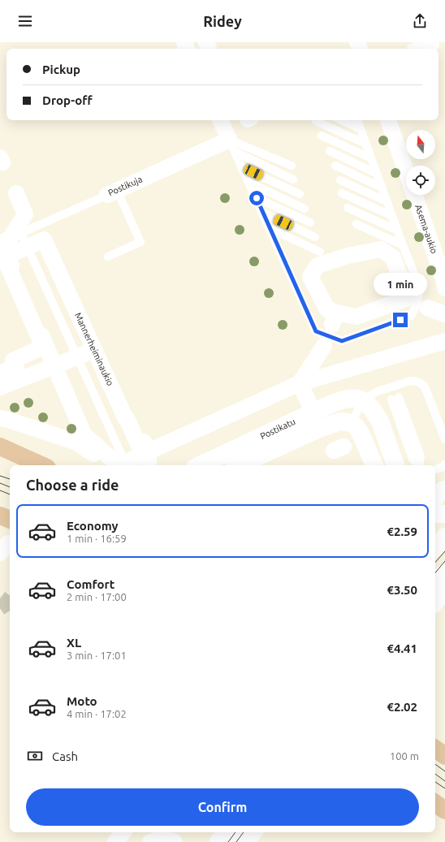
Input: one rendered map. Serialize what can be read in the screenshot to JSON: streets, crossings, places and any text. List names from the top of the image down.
{
  "streets": {
    "main road": ["Postikatu"],
    "street": ["Postikuja", "Asema-aukio", "Mannerheiminaukio"]
  },
  "crossings": [
    ["Postikuja", "Mannerheiminaukio"]
  ],
  "north": "top",
  "page": {
    "header": "Ridey",
    "banner": ["Pickup", "Drop-off"],
    "bubble": "1 min",
    "heading": "Choose a ride",
    "list": [
      {
        "name": "Economy",
        "note": "1 min · 16:59",
        "value": "€2.59"
      },
      {
        "name": "Comfort",
        "note": "2 min · 17:00",
        "value": "€3.50"
      },
      {
        "name": "XL",
        "note": "3 min · 17:01",
        "value": "€4.41"
      },
      {
        "name": "Moto",
        "note": "4 min · 17:02",
        "value": "€2.02"
      }
    ],
    "pay": ["Cash", "100 m"],
    "buttons": "Confirm"
  }
}
